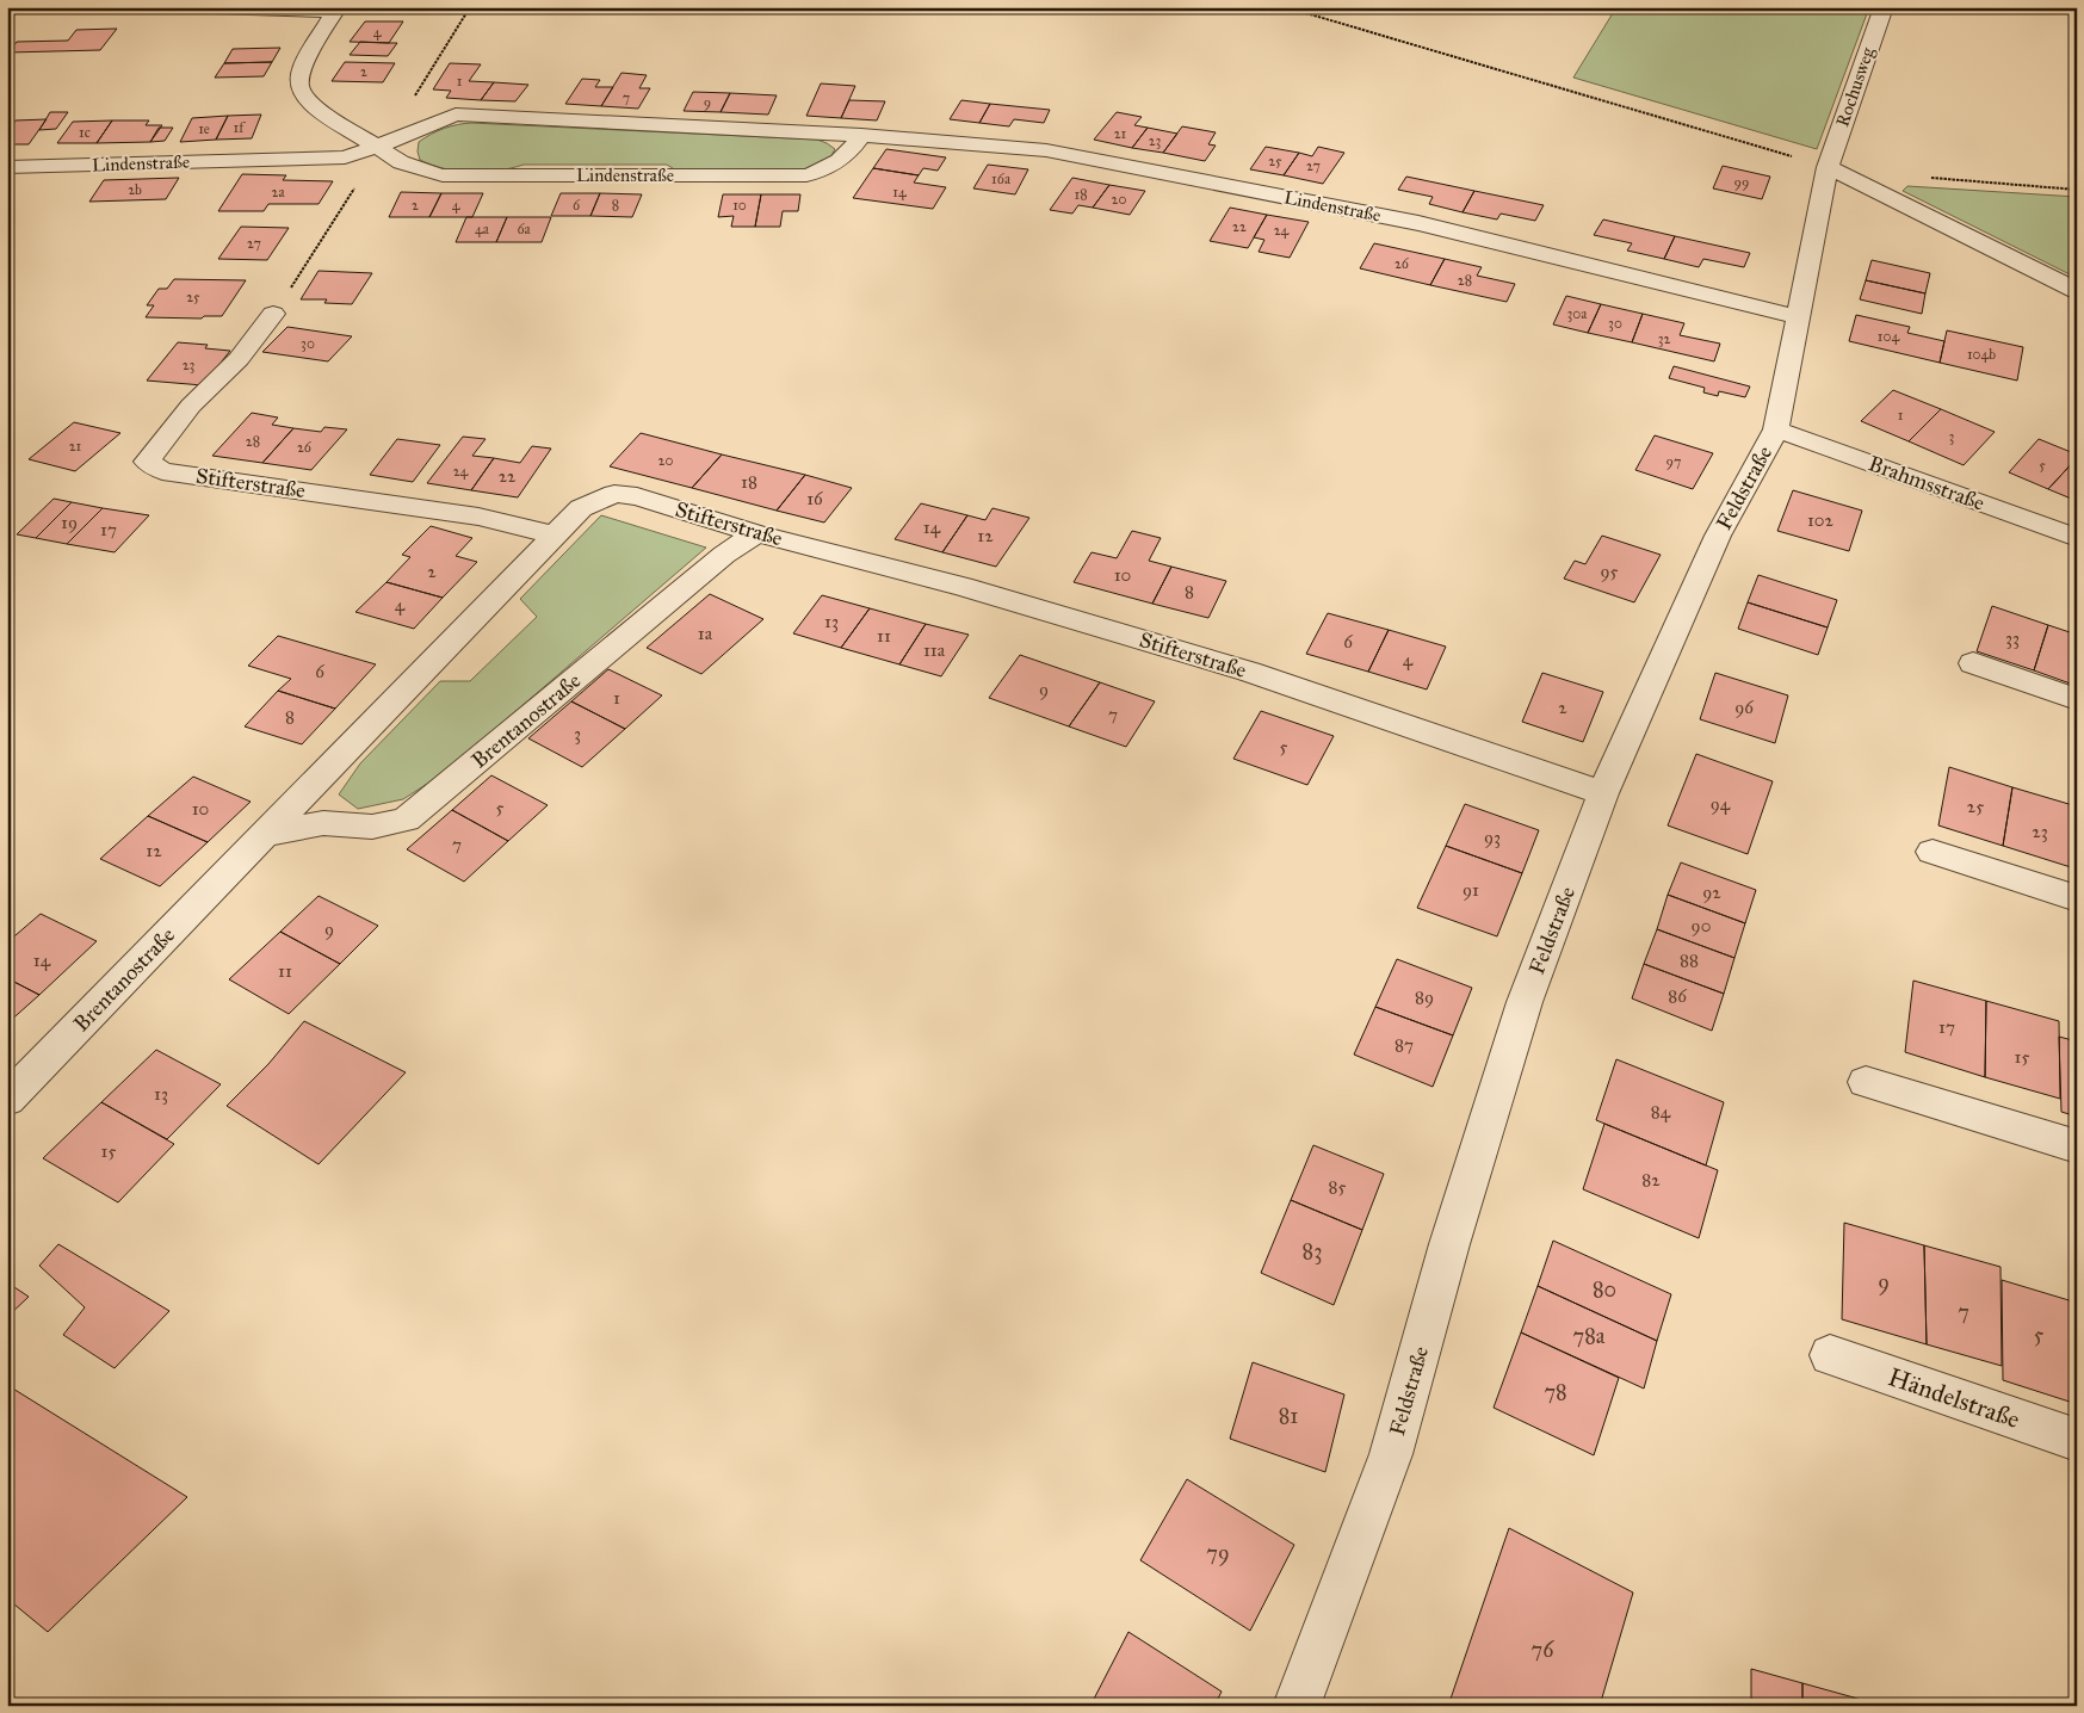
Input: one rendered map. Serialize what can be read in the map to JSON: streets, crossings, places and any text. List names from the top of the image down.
{
  "streets": {
    "street": [
      "Rochusweg",
      "Lindenstraße",
      "Stifterstraße",
      "Brahmsstraße",
      "Feldstraße",
      "Brentanostraße",
      "Händelstraße"
    ]
  },
  "crossings": [
    ["Rochusweg", "Feldstraße"],
    ["Lindenstraße", "Feldstraße"],
    ["Stifterstraße", "Feldstraße"],
    ["Stifterstraße", "Brentanostraße"],
    ["Brahmsstraße", "Feldstraße"]
  ],
  "house_numbers": [
    "4",
    "2",
    "1",
    "7",
    "9",
    "1f",
    "1e",
    "1c",
    "21",
    "23",
    "25",
    "27",
    "16a",
    "99",
    "2b",
    "2a",
    "14",
    "18",
    "20",
    "2",
    "4",
    "6",
    "8",
    "10",
    "22",
    "4a",
    "6a",
    "24",
    "27",
    "26",
    "28",
    "25",
    "30a",
    "30",
    "104",
    "32",
    "30",
    "104b",
    "23",
    "1",
    "3",
    "28",
    "21",
    "26",
    "20",
    "97",
    "5",
    "24",
    "22",
    "18",
    "16",
    "102",
    "19",
    "14",
    "17",
    "12",
    "2",
    "95",
    "10",
    "8",
    "4",
    "13",
    "1a",
    "11",
    "33",
    "6",
    "11a",
    "4",
    "6",
    "9",
    "1",
    "2",
    "96",
    "7",
    "8",
    "3",
    "5",
    "94",
    "25",
    "5",
    "10",
    "23",
    "93",
    "7",
    "12",
    "91",
    "92",
    "90",
    "9",
    "14",
    "88",
    "11",
    "86",
    "89",
    "17",
    "87",
    "15",
    "13",
    "84",
    "15",
    "82",
    "85",
    "83",
    "9",
    "80",
    "7",
    "5",
    "78a",
    "78",
    "81",
    "79",
    "76"
  ]
}
